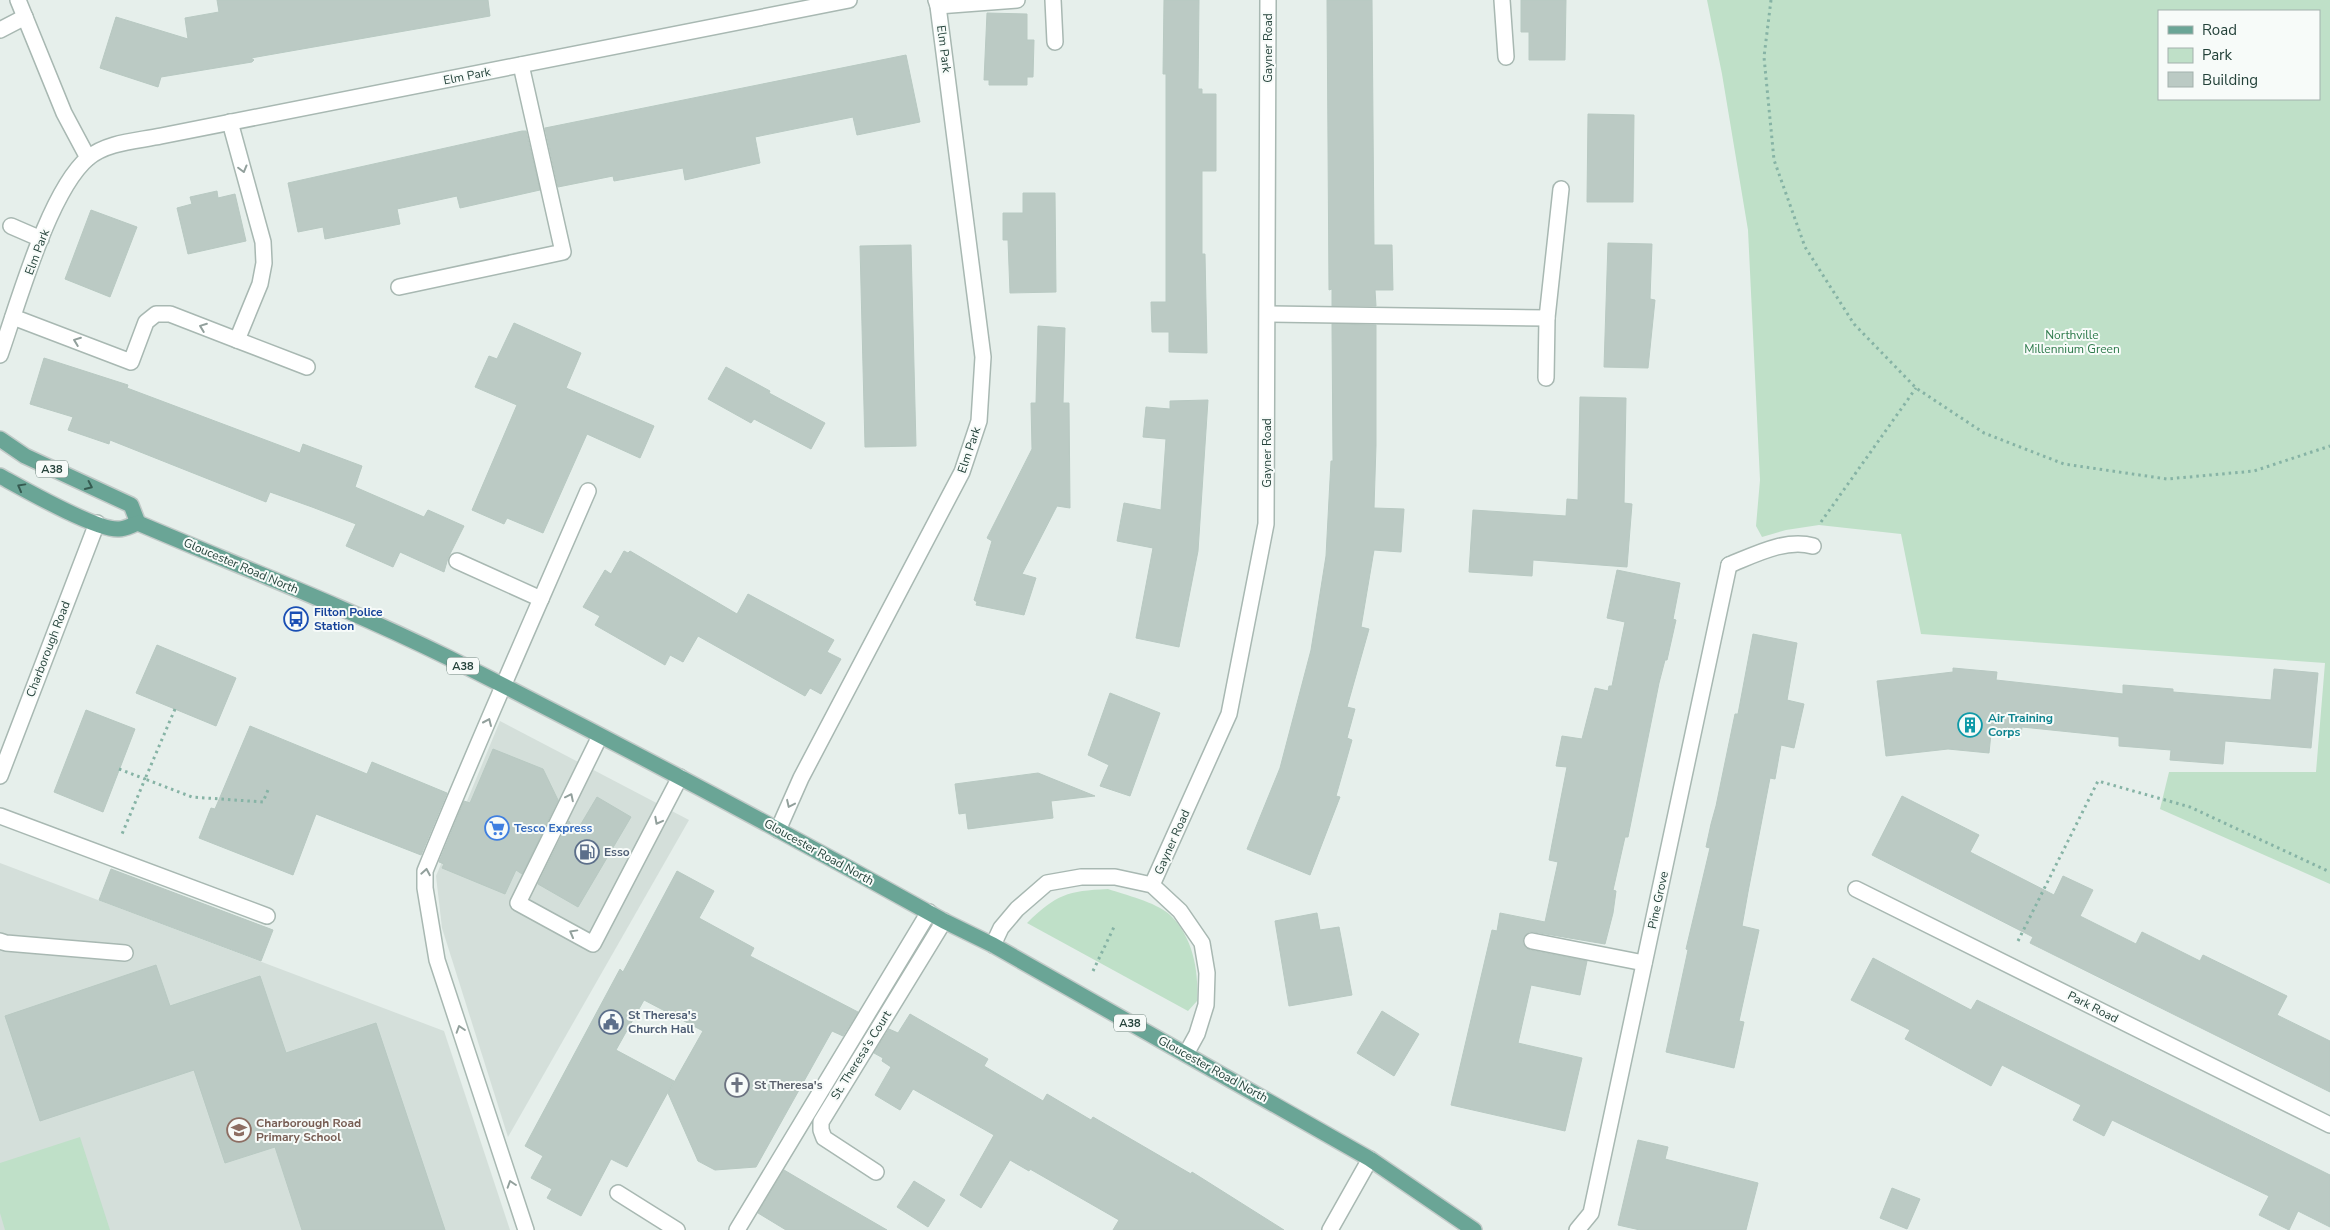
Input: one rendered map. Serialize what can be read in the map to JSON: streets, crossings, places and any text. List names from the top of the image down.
{
  "streets": {
    "main road": ["A38", "Gloucester Road North"],
    "street": [
      "Gayner Road",
      "Elm Park",
      "Charborough Road",
      "Pine Grove",
      "Park Road",
      "St. Theresa's Court"
    ]
  },
  "crossings": [
    ["Gayner Road", "Gloucester Road North"],
    ["Elm Park", "Gloucester Road North"],
    ["A38", "Gloucester Road North"],
    ["A38", "Charborough Road"],
    ["Gloucester Road North", "St. Theresa's Court"]
  ],
  "one_way": ["Elm Park"],
  "parks": ["Northville Millennium Green"],
  "places": {
    "bus stop": ["Filton Police Station"],
    "building": ["Air Training Corps"],
    "supermarket": ["Tesco Express"],
    "fuel station": ["Esso"],
    "public building": ["St Theresa's Church Hall"],
    "church": ["St Theresa's"],
    "school or university": ["Charborough Road Primary School"]
  },
  "legend": ["Road", "Park", "Building"]
}
